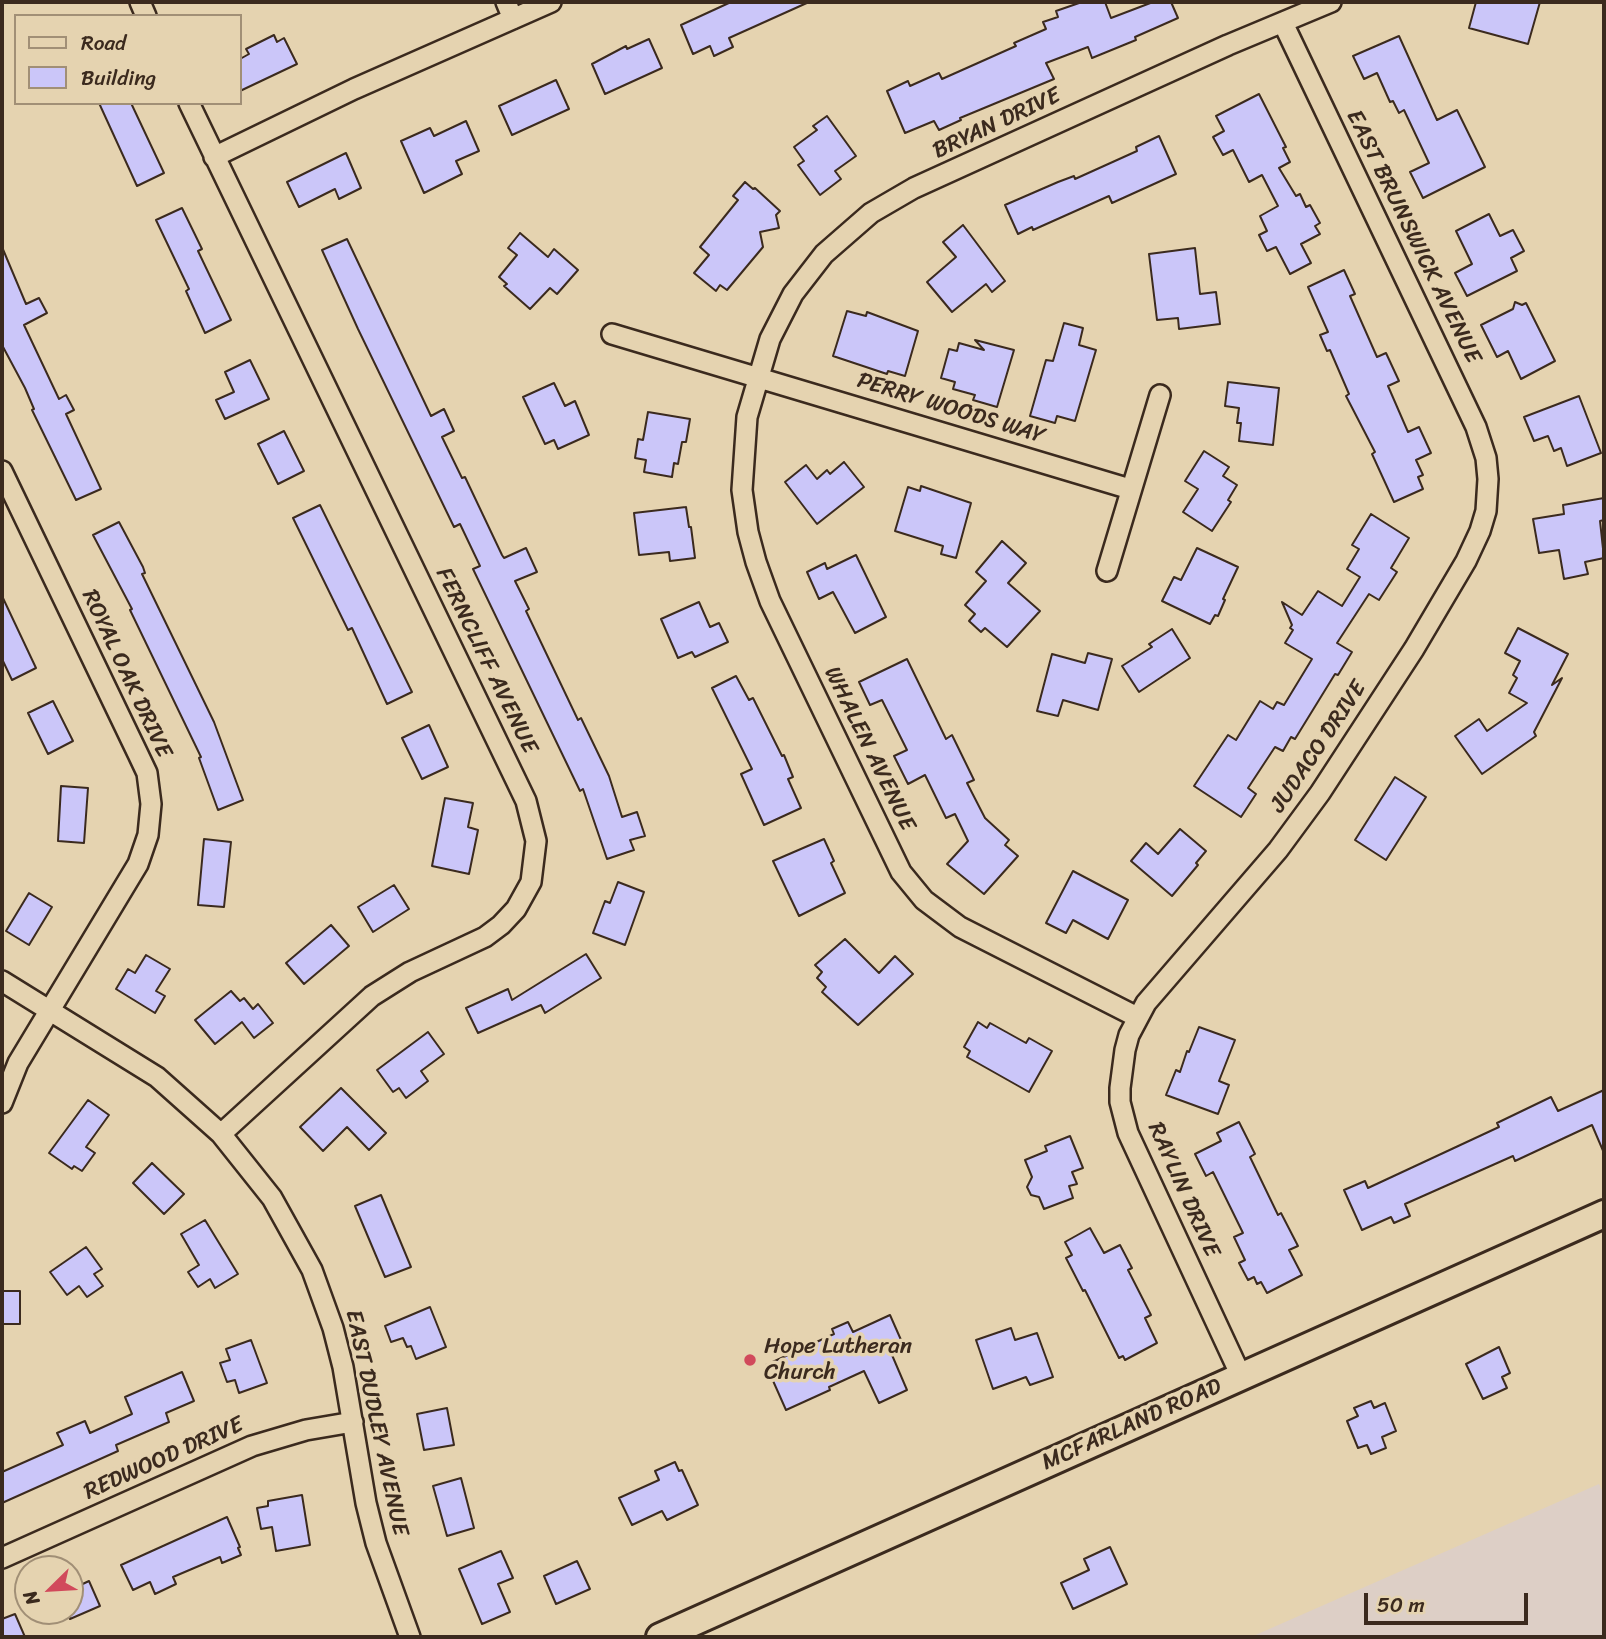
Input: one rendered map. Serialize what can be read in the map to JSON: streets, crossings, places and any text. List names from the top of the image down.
{
  "streets": {
    "street": [
      "BRYAN DRIVE",
      "EAST BRUNSWICK AVENUE",
      "PERRY WOODS WAY",
      "FERNCLIFF AVENUE",
      "ROYAL OAK DRIVE",
      "JUDACO DRIVE",
      "WHALEN AVENUE",
      "RAYLIN DRIVE",
      "EAST DUDLEY AVENUE",
      "MCFARLAND ROAD",
      "REDWOOD DRIVE"
    ]
  },
  "crossings": [
    ["BRYAN DRIVE", "EAST BRUNSWICK AVENUE"],
    ["BRYAN DRIVE", "PERRY WOODS WAY"],
    ["BRYAN DRIVE", "WHALEN AVENUE"],
    ["EAST BRUNSWICK AVENUE", "JUDACO DRIVE"],
    ["PERRY WOODS WAY", "WHALEN AVENUE"],
    ["FERNCLIFF AVENUE", "EAST DUDLEY AVENUE"],
    ["ROYAL OAK DRIVE", "EAST DUDLEY AVENUE"],
    ["JUDACO DRIVE", "WHALEN AVENUE"],
    ["JUDACO DRIVE", "RAYLIN DRIVE"],
    ["WHALEN AVENUE", "RAYLIN DRIVE"],
    ["RAYLIN DRIVE", "MCFARLAND ROAD"],
    ["EAST DUDLEY AVENUE", "REDWOOD DRIVE"]
  ],
  "places": ["Hope Lutheran Church"],
  "legend": ["Road", "Building"],
  "scale_bar": "50 m",
  "north": "bottom left"
}
